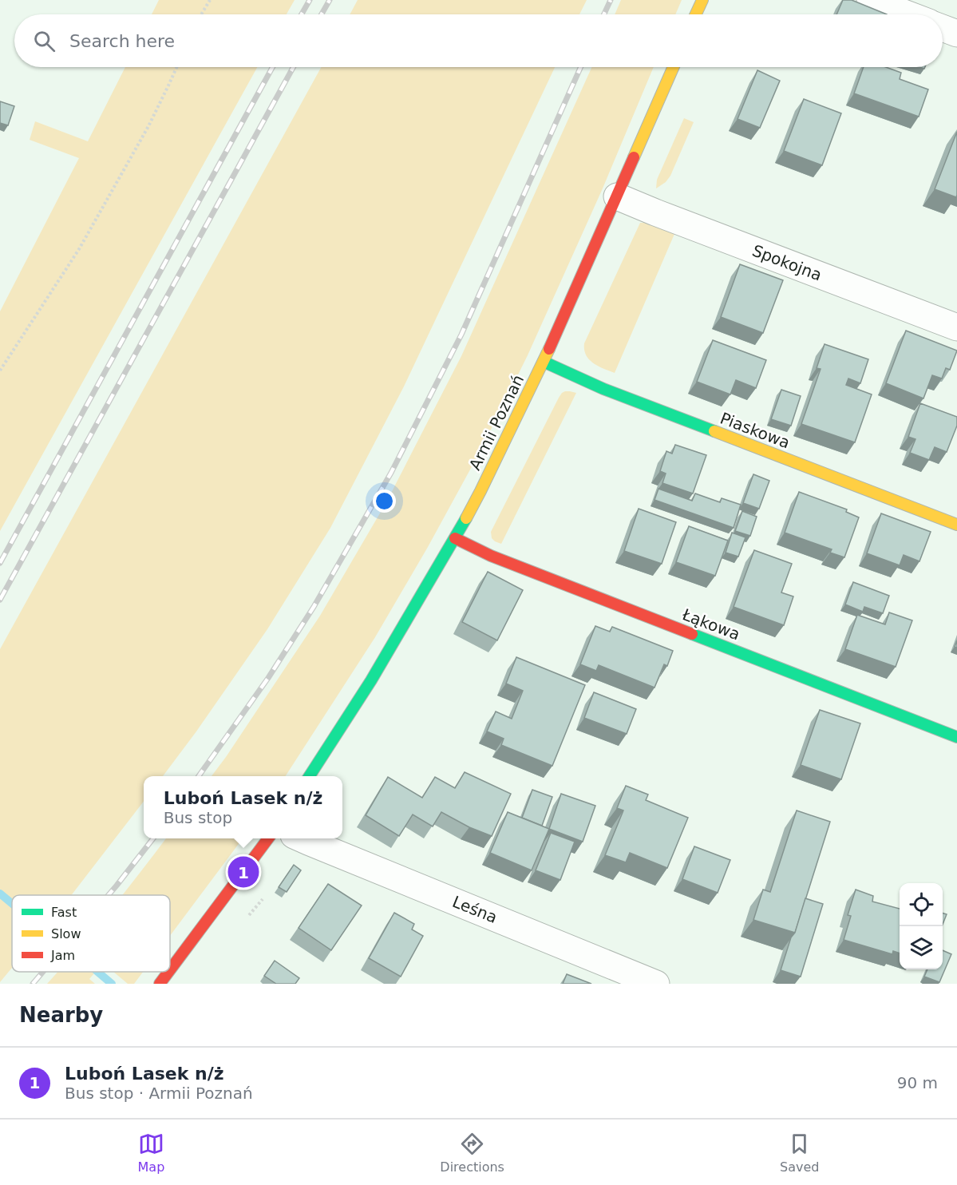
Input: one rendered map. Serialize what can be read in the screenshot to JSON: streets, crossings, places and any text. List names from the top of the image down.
{
  "streets": {
    "main road": ["Armii Poznań", "Piaskowa", "Łąkowa"],
    "street": ["Spokojna", "Leśna"]
  },
  "crossings": [
    ["Spokojna", "Armii Poznań"],
    ["Armii Poznań", "Piaskowa"],
    ["Armii Poznań", "Łąkowa"]
  ],
  "legend": ["Fast", "Slow", "Jam"],
  "page": {
    "search": "Search here",
    "popup": ["Luboń Lasek n/ż", "Bus stop"],
    "pins": "1",
    "heading": "Nearby",
    "list": [
      {
        "mark": "1",
        "name": "Luboń Lasek n/ż",
        "note": "Bus stop · Armii Poznań",
        "value": "90 m"
      }
    ],
    "nav": ["Map", "Directions", "Saved"]
  }
}
